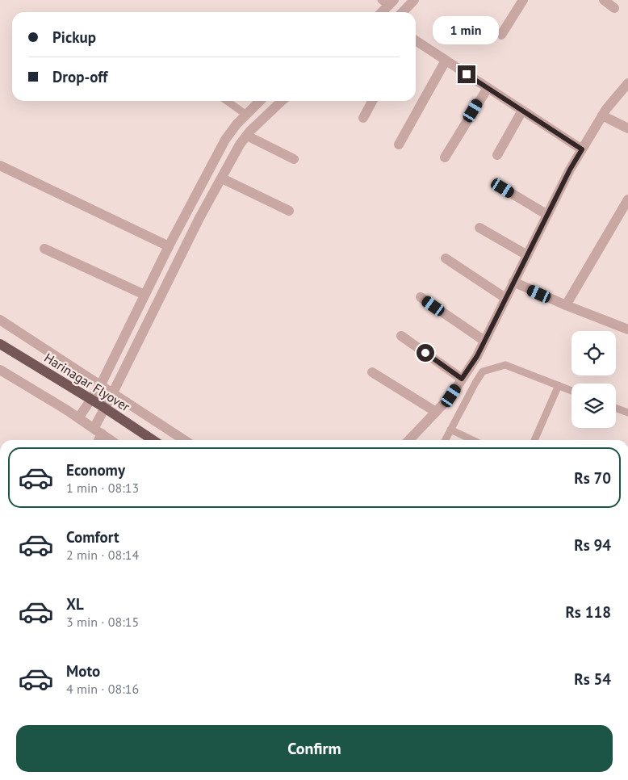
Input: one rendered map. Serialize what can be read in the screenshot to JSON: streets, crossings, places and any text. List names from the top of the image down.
{
  "streets": {
    "main road": ["Harinagar Flyover"]
  },
  "page": {
    "banner": ["Pickup", "Drop-off"],
    "bubble": "1 min",
    "list": [
      {
        "name": "Economy",
        "note": "1 min · 08:13",
        "value": "Rs 70"
      },
      {
        "name": "Comfort",
        "note": "2 min · 08:14",
        "value": "Rs 94"
      },
      {
        "name": "XL",
        "note": "3 min · 08:15",
        "value": "Rs 118"
      },
      {
        "name": "Moto",
        "note": "4 min · 08:16",
        "value": "Rs 54"
      }
    ],
    "buttons": "Confirm"
  }
}
